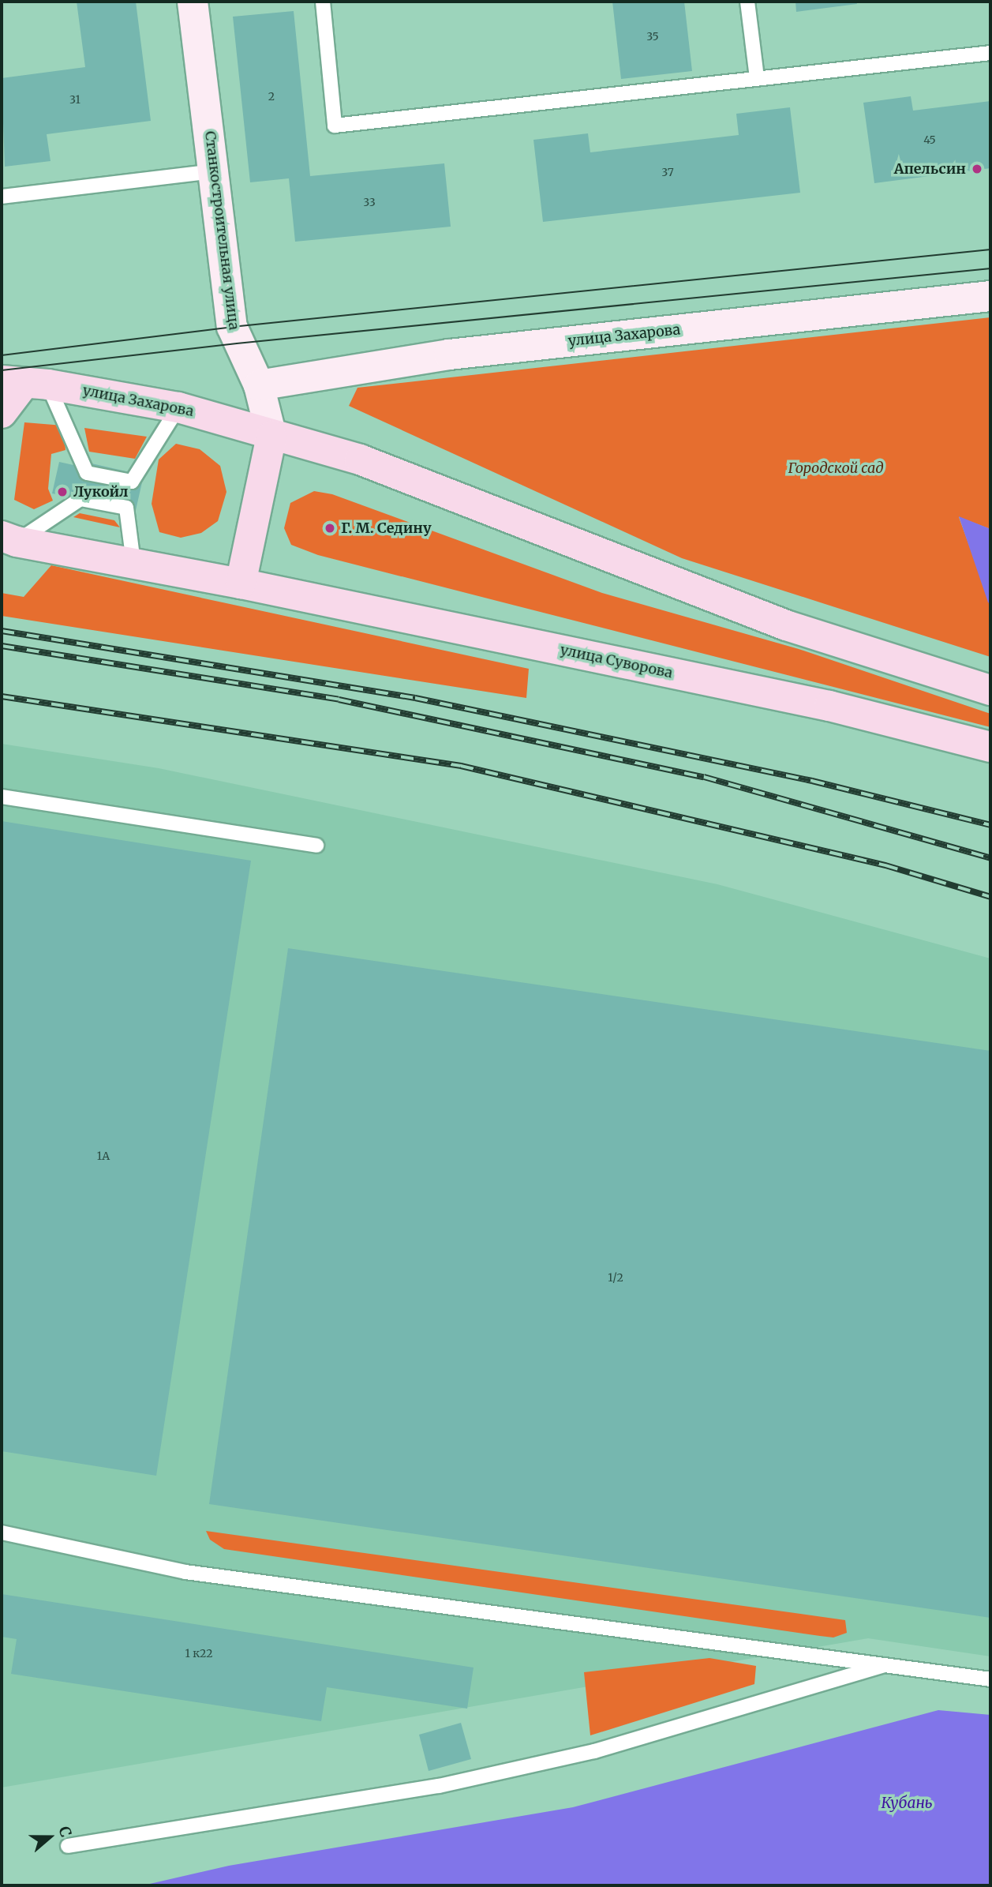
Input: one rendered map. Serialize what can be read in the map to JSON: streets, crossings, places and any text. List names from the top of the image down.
{
  "streets": {
    "main road": ["Станкостроительная улица", "улица Захарова", "улица Суворова"]
  },
  "crossings": [
    ["Станкостроительная улица", "улица Захарова"],
    ["Станкостроительная улица", "улица Суворова"]
  ],
  "water": ["Кубань"],
  "parks": ["Городской сад"],
  "places": ["Апельсин", "Лукойл", "Г. М. Седину"],
  "house_numbers": [
    "35",
    "2",
    "31",
    "45",
    "37",
    "33",
    "1А",
    "1/2",
    "1 к22"
  ],
  "north": "right"
}
